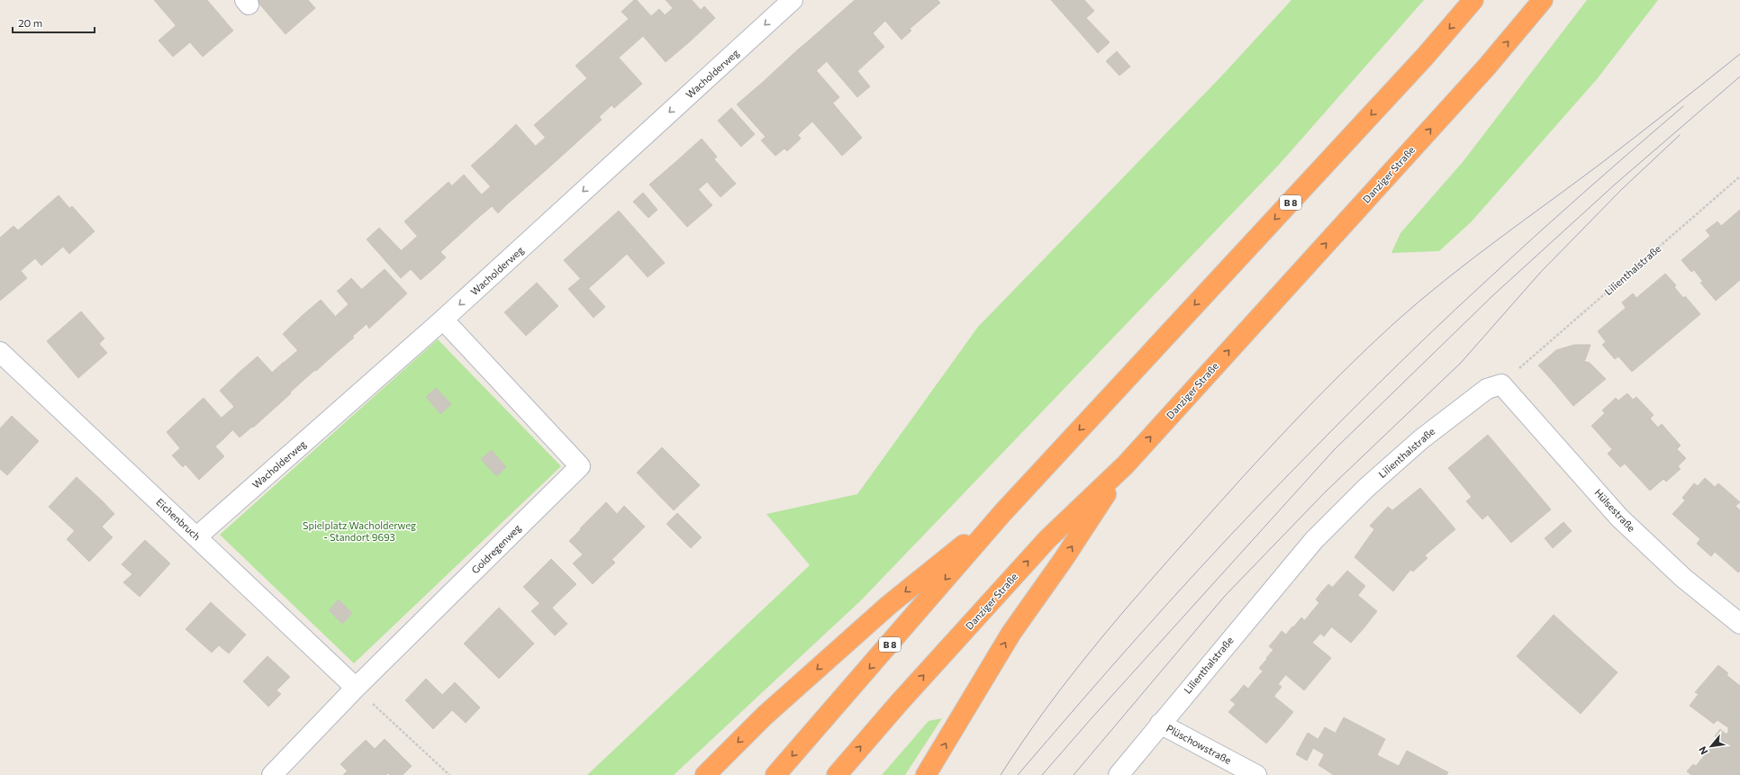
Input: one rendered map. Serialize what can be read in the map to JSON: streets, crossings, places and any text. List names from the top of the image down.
{
  "streets": {
    "highway": ["Danziger Straße", "B 8"],
    "street": [
      "Wacholderweg",
      "Lilienthalstraße",
      "Hülsestraße",
      "Eichenbruch",
      "Goldregenweg",
      "Plüschowstraße"
    ]
  },
  "crossings": [
    ["Wacholderweg", "Eichenbruch"],
    ["Wacholderweg", "Goldregenweg"],
    ["Lilienthalstraße", "Hülsestraße"],
    ["Lilienthalstraße", "Plüschowstraße"],
    ["Eichenbruch", "Goldregenweg"]
  ],
  "one_way": ["Wacholderweg"],
  "parks": ["Spielplatz Wacholderweg - Standort 9693"],
  "scale_bar": "20 m",
  "north": "bottom left"
}
